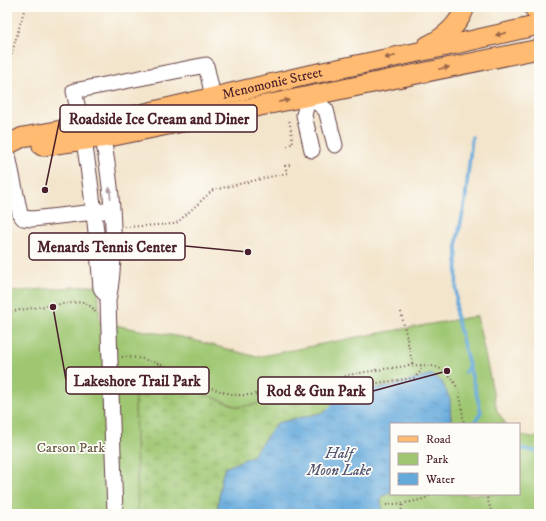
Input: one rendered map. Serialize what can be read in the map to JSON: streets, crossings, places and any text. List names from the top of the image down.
{
  "streets": {
    "main road": ["Menomonie Street"]
  },
  "water": ["Half Moon Lake"],
  "parks": ["Carson Park"],
  "places": [
    "Roadside Ice Cream and Diner",
    "Menards Tennis Center",
    "Lakeshore Trail Park",
    "Rod & Gun Park"
  ],
  "legend": ["Road", "Park", "Water"]
}
